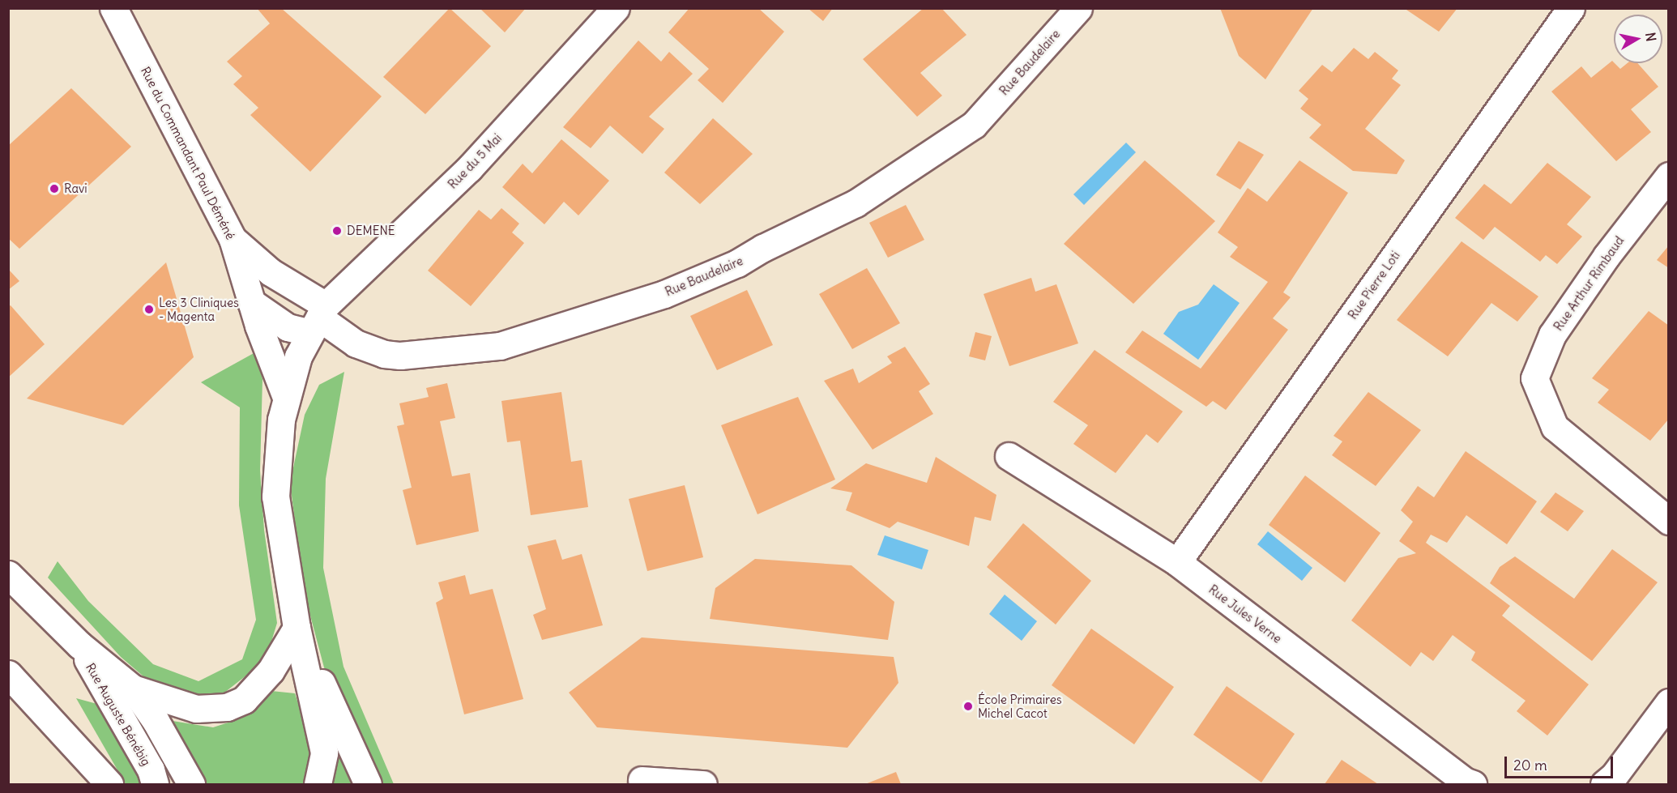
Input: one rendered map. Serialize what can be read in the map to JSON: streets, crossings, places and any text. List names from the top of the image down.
{
  "streets": {
    "street": [
      "Rue Baudelaire",
      "Rue du Commandant Paul Déméné",
      "Rue du 5 Mai",
      "Rue Arthur Rimbaud",
      "Rue Pierre Loti",
      "Rue Jules Verne",
      "Rue Auguste Bénébig"
    ]
  },
  "crossings": [
    ["Rue Baudelaire", "Rue du Commandant Paul Déméné"],
    ["Rue Baudelaire", "Rue du 5 Mai"],
    ["Rue du Commandant Paul Déméné", "Rue du 5 Mai"],
    ["Rue Pierre Loti", "Rue Jules Verne"]
  ],
  "places": [
    "Ravi",
    "DEMENE",
    "Les 3 Cliniques - Magenta",
    "École Primaires Michel Cacot"
  ],
  "scale_bar": "20 m",
  "north": "right"
}
